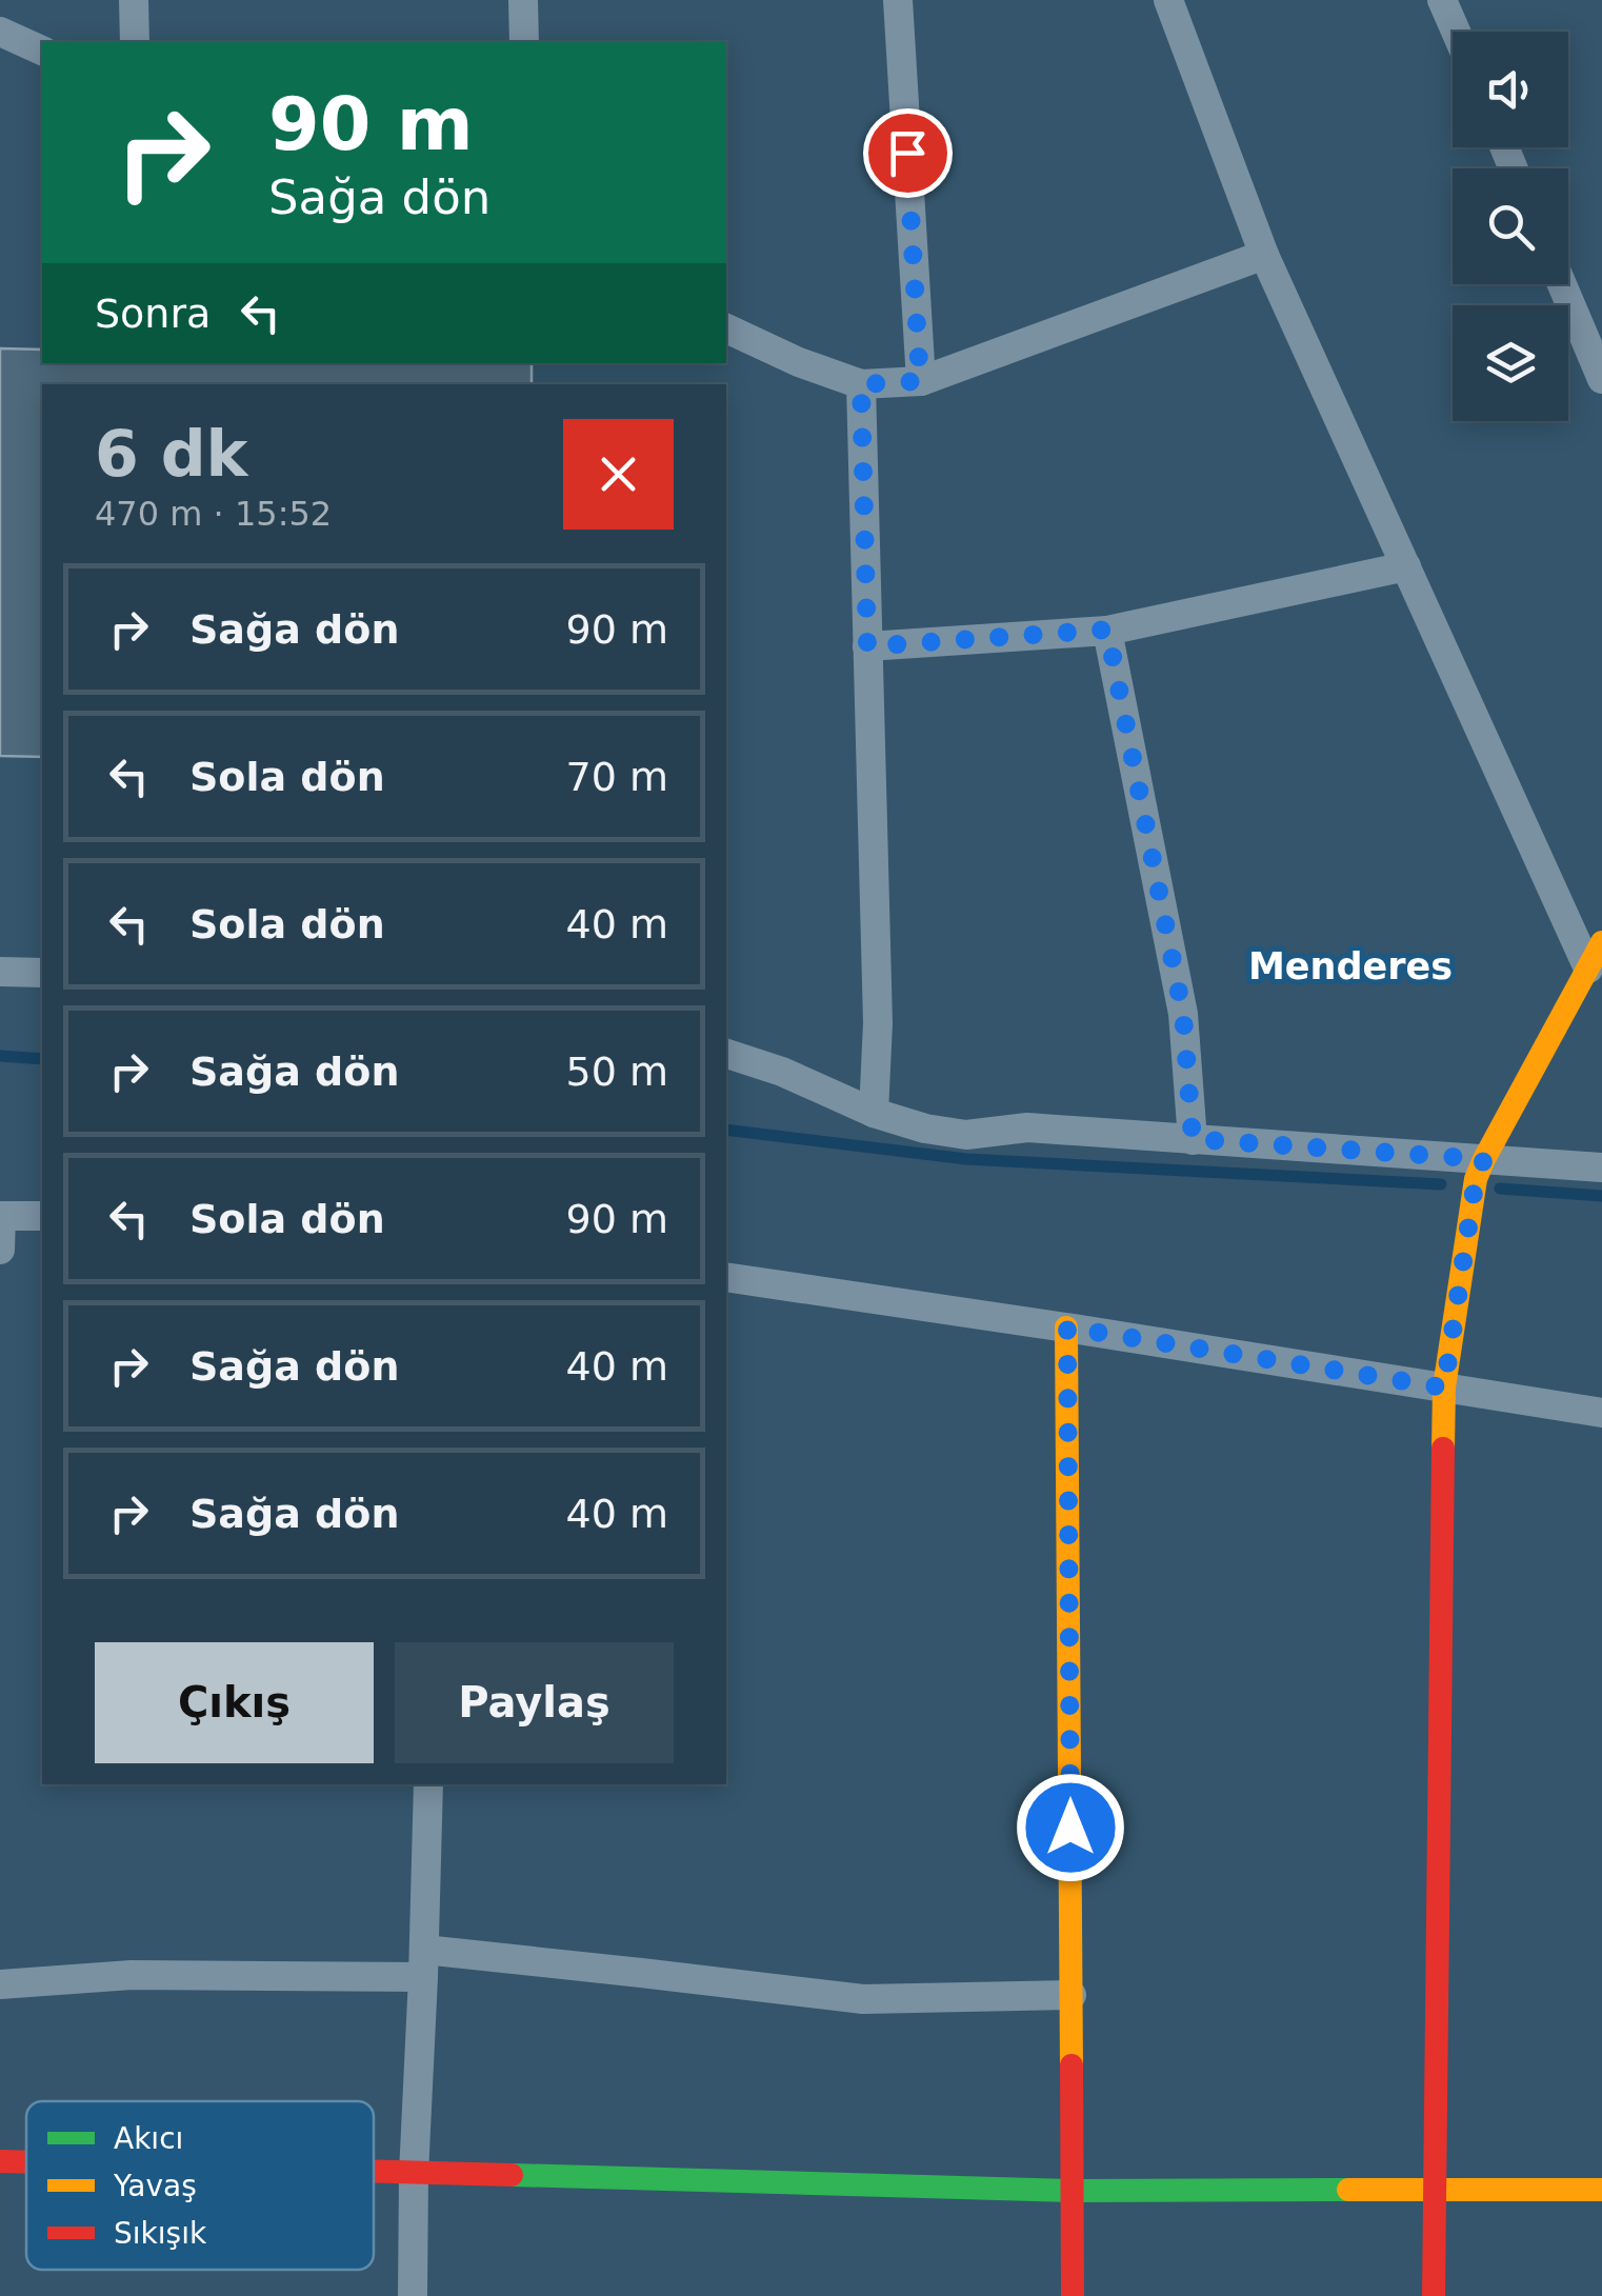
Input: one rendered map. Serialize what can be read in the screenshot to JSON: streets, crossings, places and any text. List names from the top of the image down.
{
  "districts": ["Menderes"],
  "legend": ["Akıcı", "Yavaş", "Sıkışık"],
  "page": {
    "turn": ["90 m", "Sağa dön"],
    "then": "Sonra",
    "heading": ["6 dk", "470 m · 15:52"],
    "list": [
      {
        "name": "Sağa dön",
        "value": "90 m"
      },
      {
        "name": "Sola dön",
        "value": "70 m"
      },
      {
        "name": "Sola dön",
        "value": "40 m"
      },
      {
        "name": "Sağa dön",
        "value": "50 m"
      },
      {
        "name": "Sola dön",
        "value": "90 m"
      },
      {
        "name": "Sağa dön",
        "value": "40 m"
      },
      {
        "name": "Sağa dön",
        "value": "40 m"
      }
    ],
    "buttons": ["Çıkış", "Paylaş"]
  }
}
